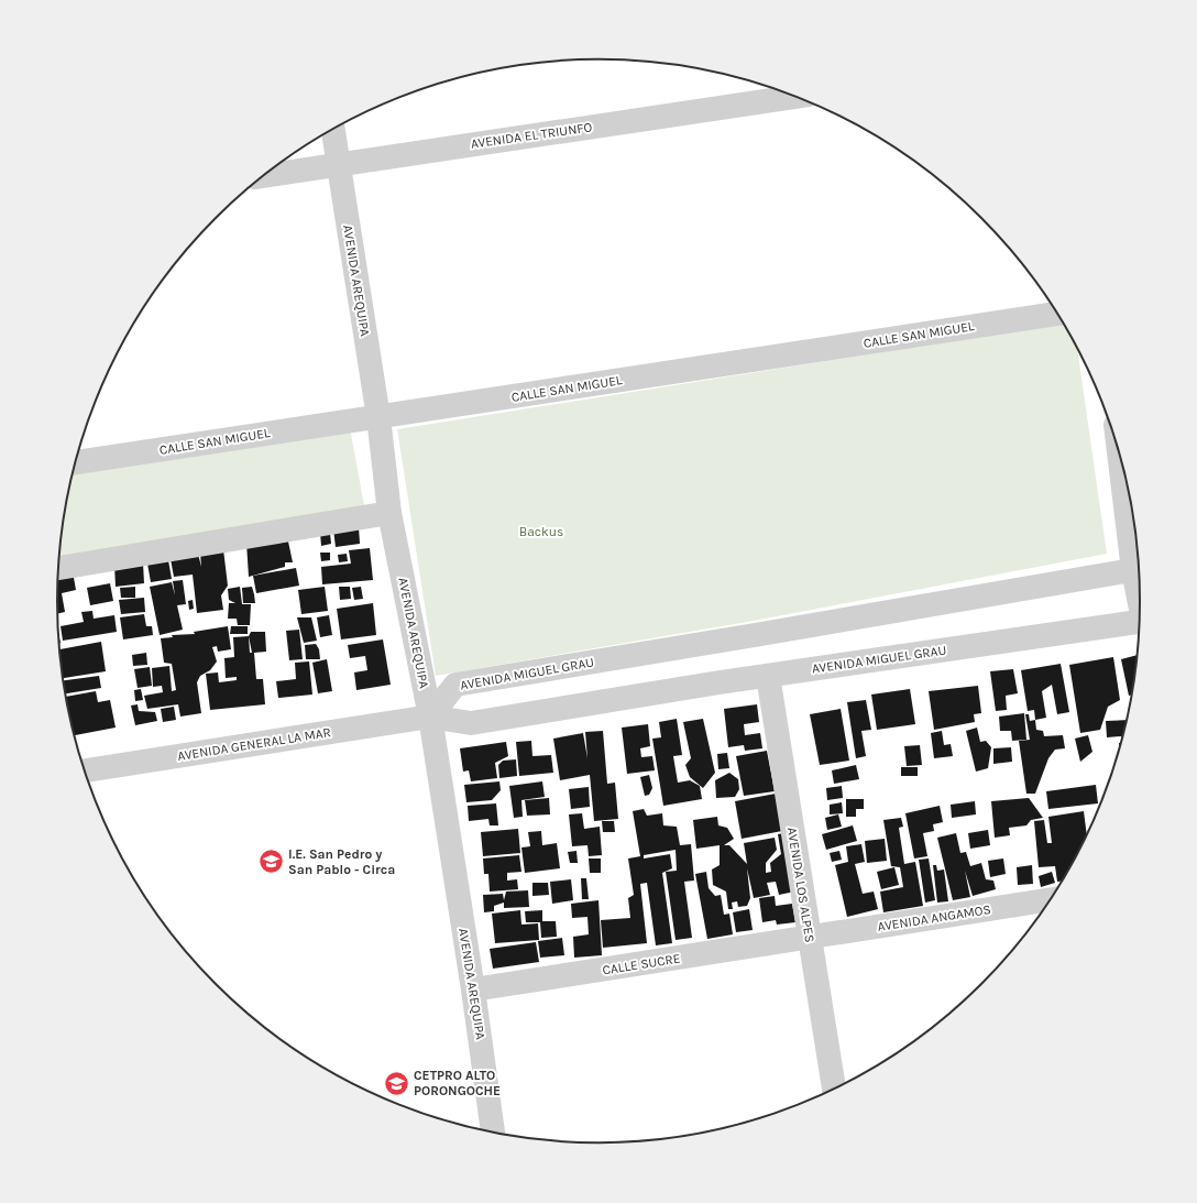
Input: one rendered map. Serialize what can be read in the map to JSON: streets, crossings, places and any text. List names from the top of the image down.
{
  "streets": {
    "street": [
      "AVENIDA EL TRIUNFO",
      "AVENIDA AREQUIPA",
      "CALLE SAN MIGUEL",
      "AVENIDA MIGUEL GRAU",
      "AVENIDA GENERAL LA MAR",
      "AVENIDA LOS ALPES",
      "AVENIDA ANGAMOS",
      "CALLE SUCRE"
    ]
  },
  "crossings": [
    ["AVENIDA EL TRIUNFO", "AVENIDA AREQUIPA"],
    ["AVENIDA AREQUIPA", "CALLE SAN MIGUEL"],
    ["AVENIDA AREQUIPA", "AVENIDA MIGUEL GRAU"],
    ["AVENIDA AREQUIPA", "AVENIDA GENERAL LA MAR"],
    ["AVENIDA AREQUIPA", "CALLE SUCRE"],
    ["AVENIDA MIGUEL GRAU", "AVENIDA GENERAL LA MAR"],
    ["AVENIDA MIGUEL GRAU", "AVENIDA LOS ALPES"],
    ["AVENIDA LOS ALPES", "AVENIDA ANGAMOS"],
    ["AVENIDA LOS ALPES", "CALLE SUCRE"],
    ["AVENIDA ANGAMOS", "CALLE SUCRE"]
  ],
  "parks": ["Backus"],
  "places": {
    "school or university": ["I.E. San Pedro y San Pablo - Circa", "CETPRO ALTO PORONGOCHE"]
  }
}
